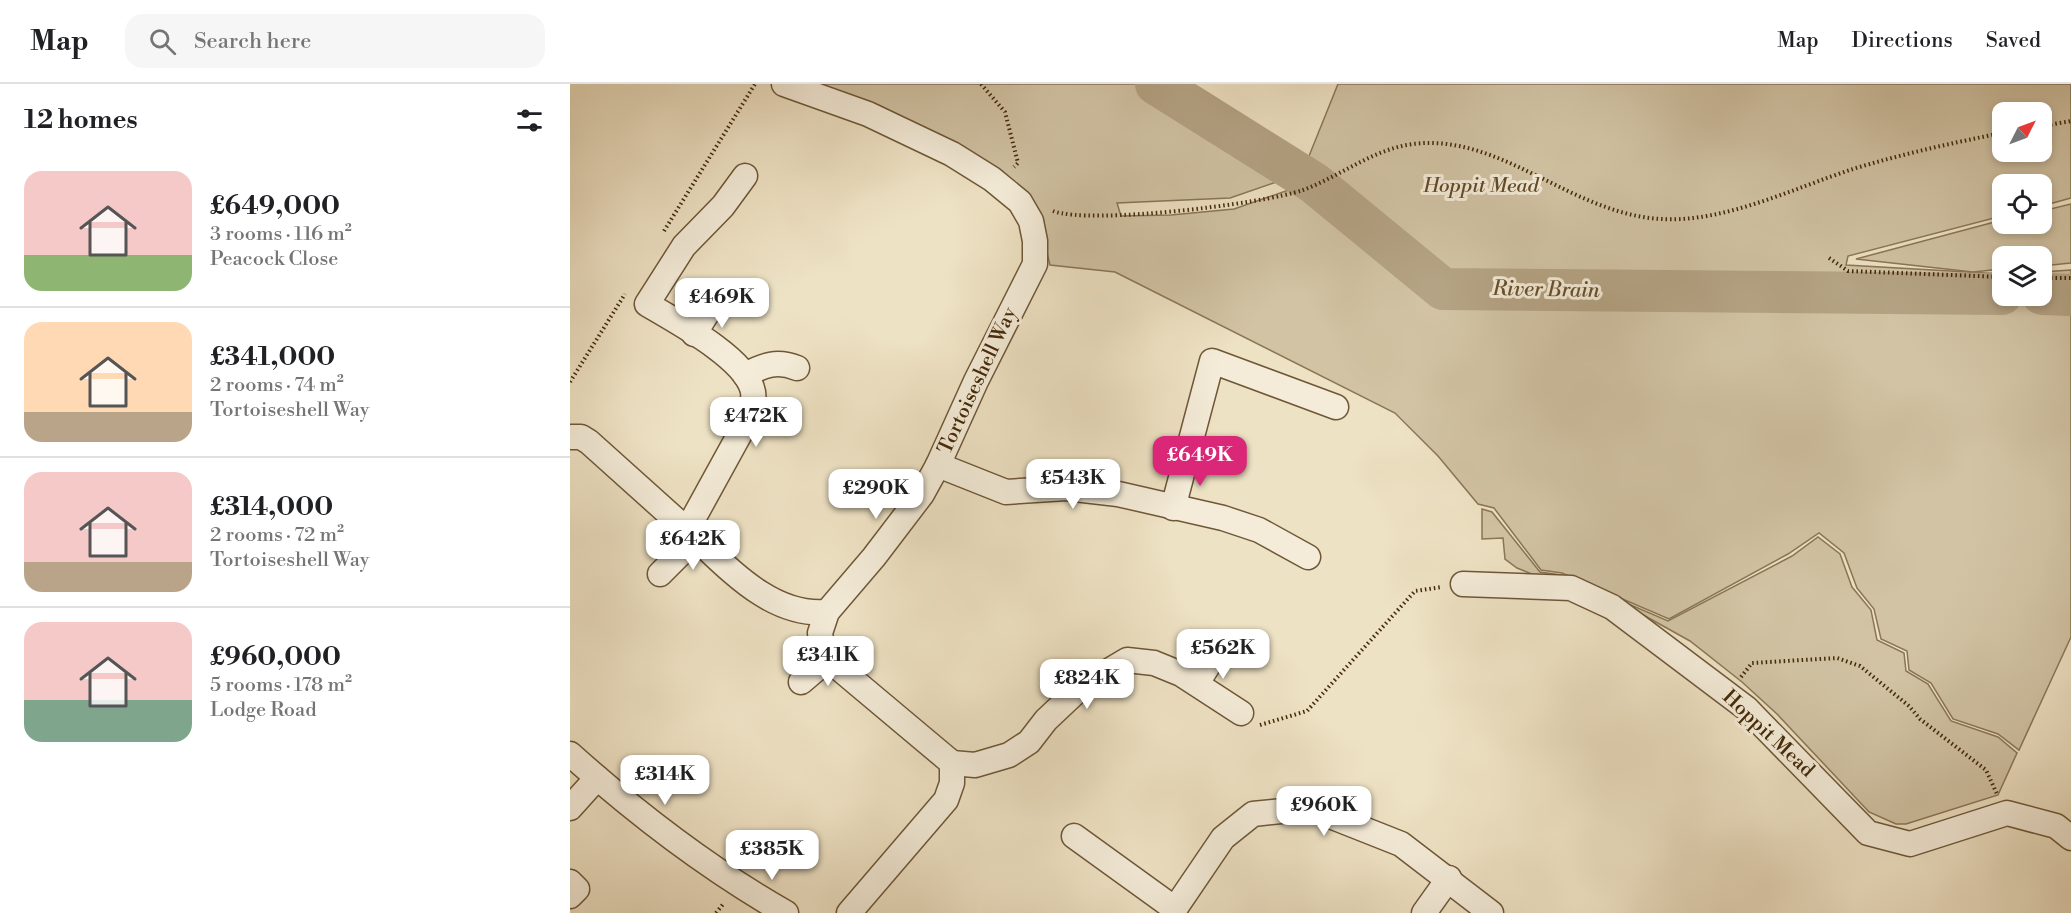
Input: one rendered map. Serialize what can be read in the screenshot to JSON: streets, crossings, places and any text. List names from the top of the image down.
{
  "streets": {
    "street": ["Tortoiseshell Way", "Hoppit Mead"]
  },
  "water": ["River Brain"],
  "parks": ["Hoppit Mead"],
  "north": "top right",
  "page": {
    "header": "Map",
    "search": "Search here",
    "nav": ["Map", "Directions", "Saved"],
    "heading": "12 homes",
    "list": [
      {
        "name": "£649,000",
        "note": "3 rooms · 116 m² · Peacock Close"
      },
      {
        "name": "£341,000",
        "note": "2 rooms · 74 m² · Tortoiseshell Way"
      },
      {
        "name": "£314,000",
        "note": "2 rooms · 72 m² · Tortoiseshell Way"
      },
      {
        "name": "£960,000",
        "note": "5 rooms · 178 m² · Lodge Road"
      }
    ],
    "price": [
      "£469K",
      "£472K",
      "£649K",
      "£543K",
      "£290K",
      "£642K",
      "£562K",
      "£341K",
      "£824K",
      "£314K",
      "£960K",
      "£385K"
    ]
  }
}
